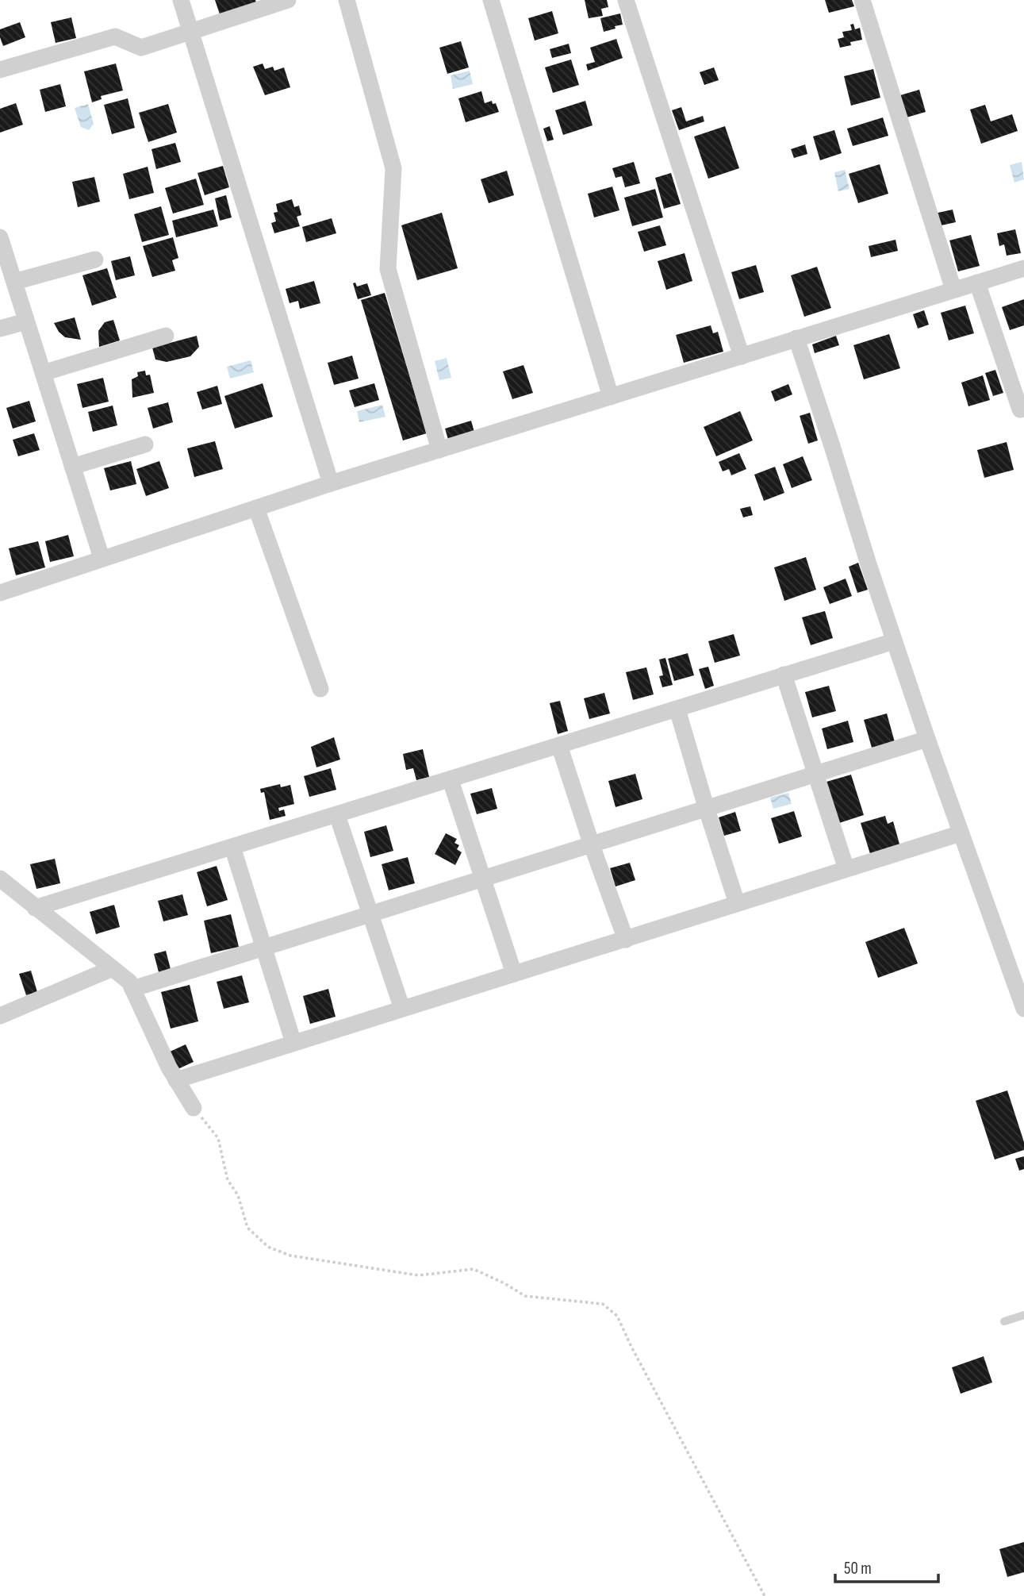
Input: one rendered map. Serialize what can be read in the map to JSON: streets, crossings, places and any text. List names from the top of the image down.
{
  "scale_bar": "50 m"
}
